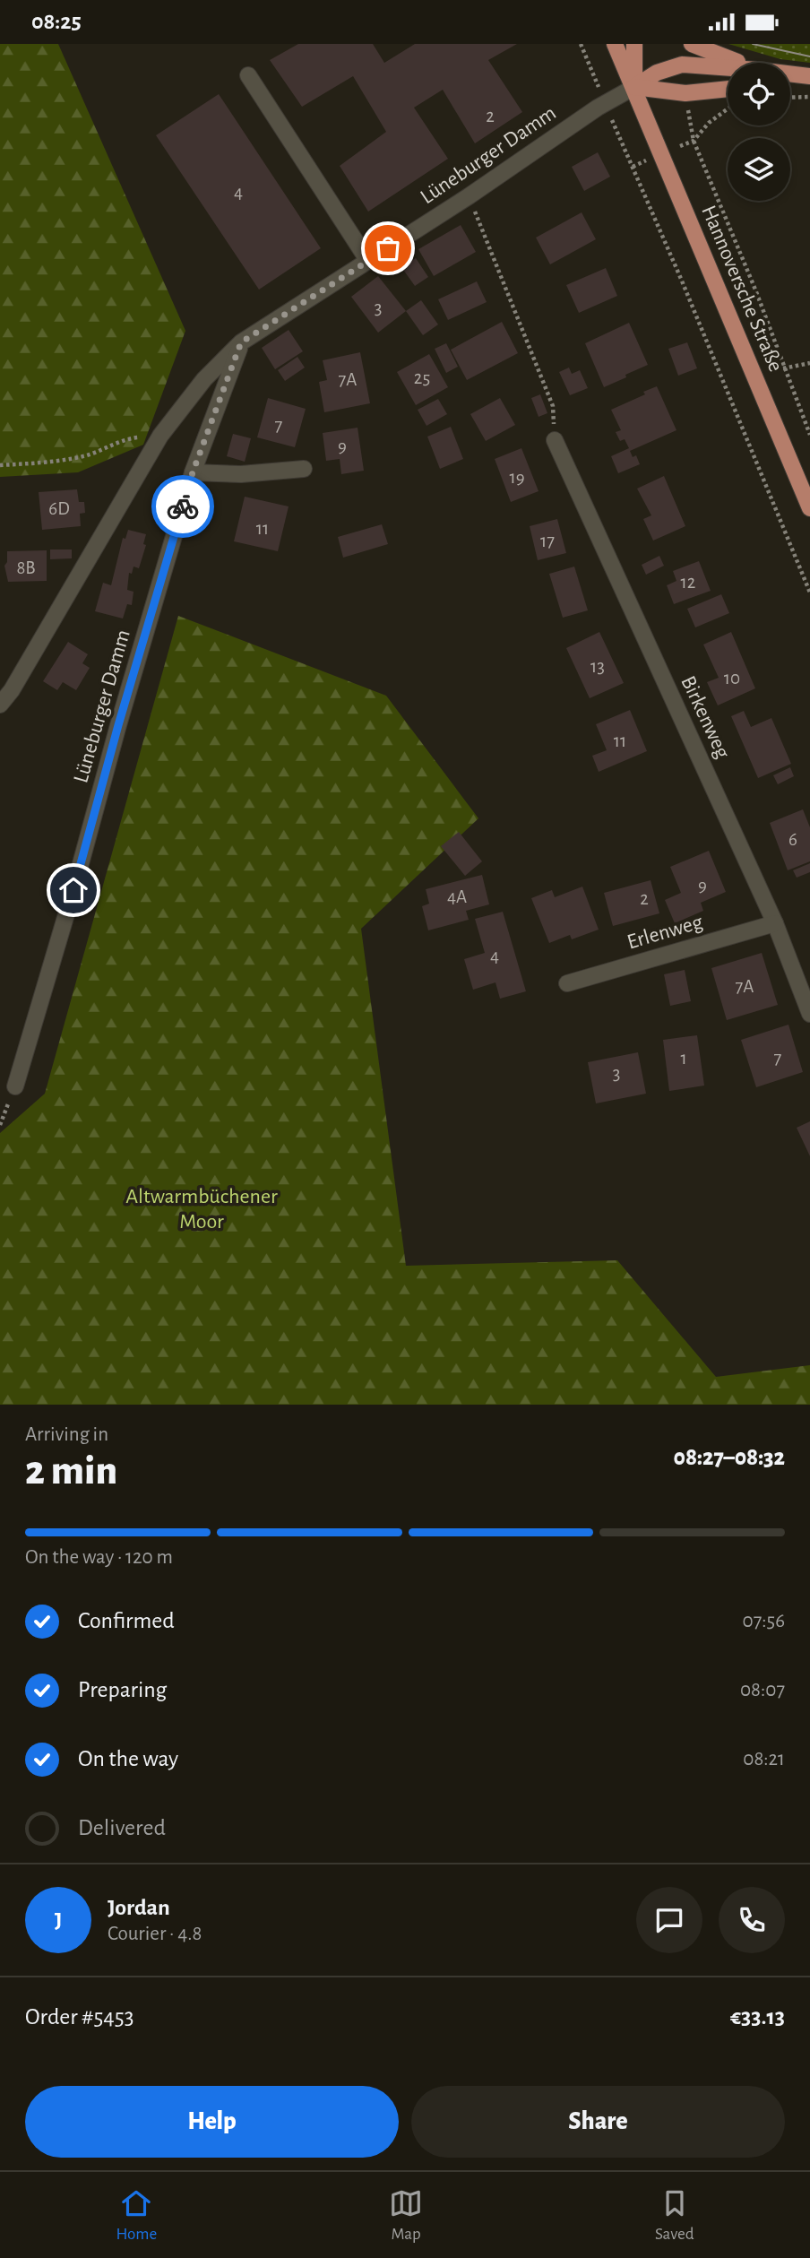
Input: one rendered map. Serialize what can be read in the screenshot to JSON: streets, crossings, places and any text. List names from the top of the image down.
{
  "streets": {
    "main road": ["Hannoversche Straße"],
    "street": ["Lüneburger Damm", "Birkenweg", "Erlenweg"]
  },
  "crossings": [
    ["Lüneburger Damm", "Hannoversche Straße"],
    ["Birkenweg", "Erlenweg"]
  ],
  "parks": ["Altwarmbüchener Moor"],
  "house_numbers": [
    "2",
    "4",
    "3",
    "25",
    "7A",
    "7",
    "9",
    "19",
    "6D",
    "11",
    "17",
    "8B",
    "12",
    "13",
    "10",
    "11",
    "6",
    "9",
    "4A",
    "2",
    "4",
    "7A",
    "1",
    "7",
    "3"
  ],
  "page": {
    "status": "08:25",
    "heading": ["2 min", "Arriving in", "08:27–08:32"],
    "panel": [
      "Jordan",
      "Courier · 4.8",
      "Order #5453",
      "€33.13"
    ],
    "bar": "On the way · 120 m",
    "list": [
      ["Confirmed", "07:56"],
      ["Preparing", "08:07"],
      ["On the way", "08:21"],
      "Delivered"
    ],
    "round": "J",
    "buttons": ["Help", "Share"],
    "tabs": ["Home", "Map", "Saved"]
  }
}
